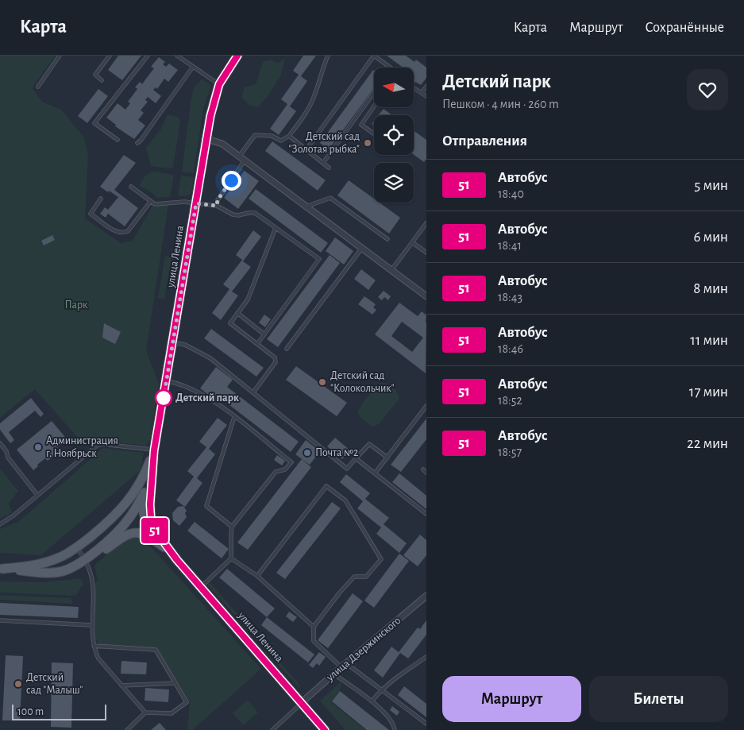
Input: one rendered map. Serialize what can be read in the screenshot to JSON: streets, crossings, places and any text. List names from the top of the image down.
{
  "streets": {
    "main road": ["улица Ленина"],
    "street": ["улица Дзержинского"]
  },
  "crossings": [
    ["улица Ленина", "улица Дзержинского"]
  ],
  "parks": ["Парк"],
  "places": [
    "Детский сад \"Золотая рыбка\"",
    "Детский сад \"Колокольчик\"",
    "Детский парк",
    "Администрация г. Ноябрьск",
    "Почта №2",
    "Детский сад \"Малыш\""
  ],
  "lines": ["bus line 51"],
  "scale_bar": "100 m",
  "north": "left",
  "page": {
    "header": "Карта",
    "nav": ["Карта", "Маршрут", "Сохранённые"],
    "on_map": "51",
    "heading": [
      ["Детский парк", "Пешком · 4 мин · 260 m"],
      "Отправления"
    ],
    "list": [
      {
        "mark": "51",
        "name": "Автобус",
        "note": "18:40",
        "value": "5 мин"
      },
      {
        "mark": "51",
        "name": "Автобус",
        "note": "18:41",
        "value": "6 мин"
      },
      {
        "mark": "51",
        "name": "Автобус",
        "note": "18:43",
        "value": "8 мин"
      },
      {
        "mark": "51",
        "name": "Автобус",
        "note": "18:46",
        "value": "11 мин"
      },
      {
        "mark": "51",
        "name": "Автобус",
        "note": "18:52",
        "value": "17 мин"
      },
      {
        "mark": "51",
        "name": "Автобус",
        "note": "18:57",
        "value": "22 мин"
      }
    ],
    "buttons": ["Маршрут", "Билеты"],
    "scale": "100 m"
  }
}
